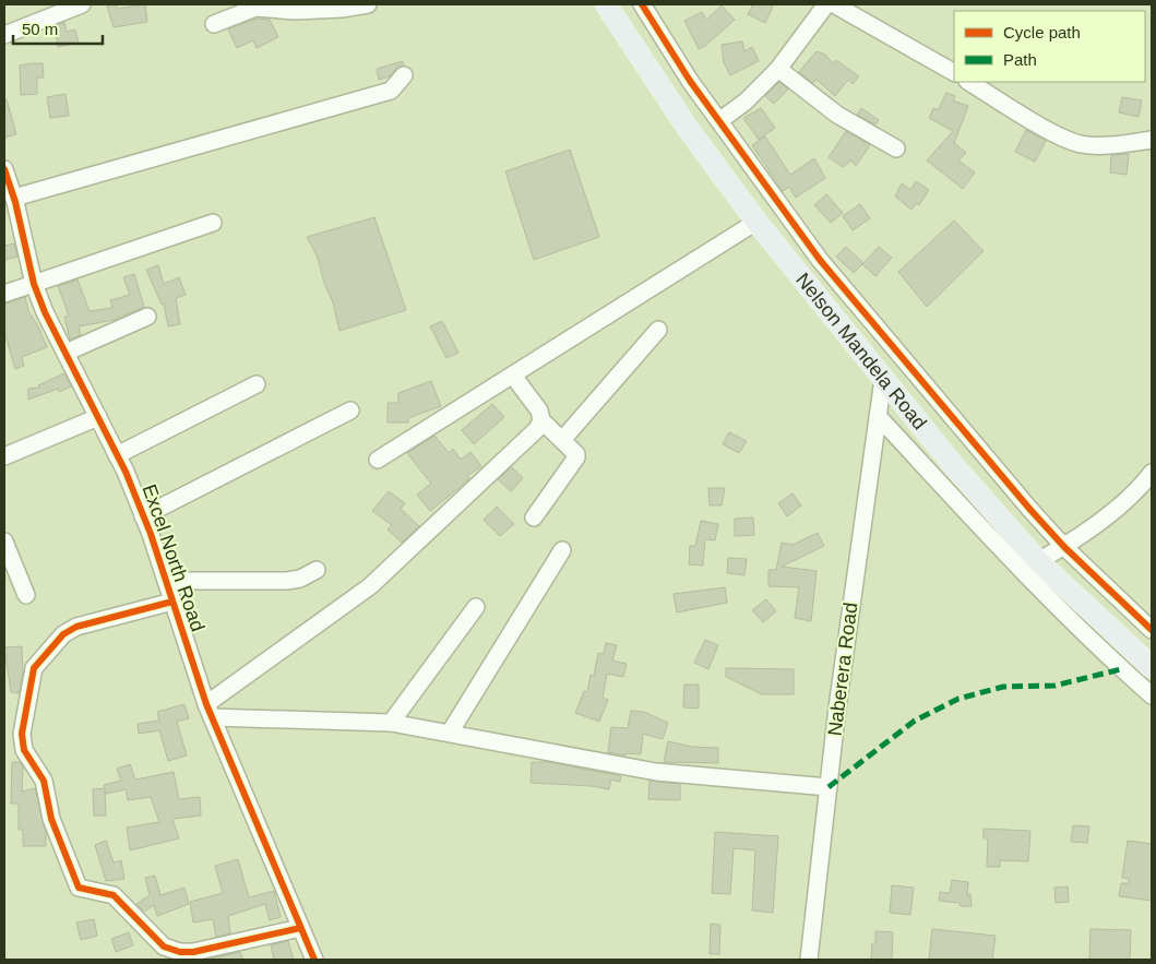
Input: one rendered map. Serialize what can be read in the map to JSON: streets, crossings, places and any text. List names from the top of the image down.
{
  "streets": {
    "main road": ["Nelson Mandela Road"],
    "street": ["Excel North Road", "Naberera Road"]
  },
  "crossings": [
    ["Nelson Mandela Road", "Naberera Road"]
  ],
  "legend": ["Cycle path", "Path"],
  "scale_bar": "50 m"
}
